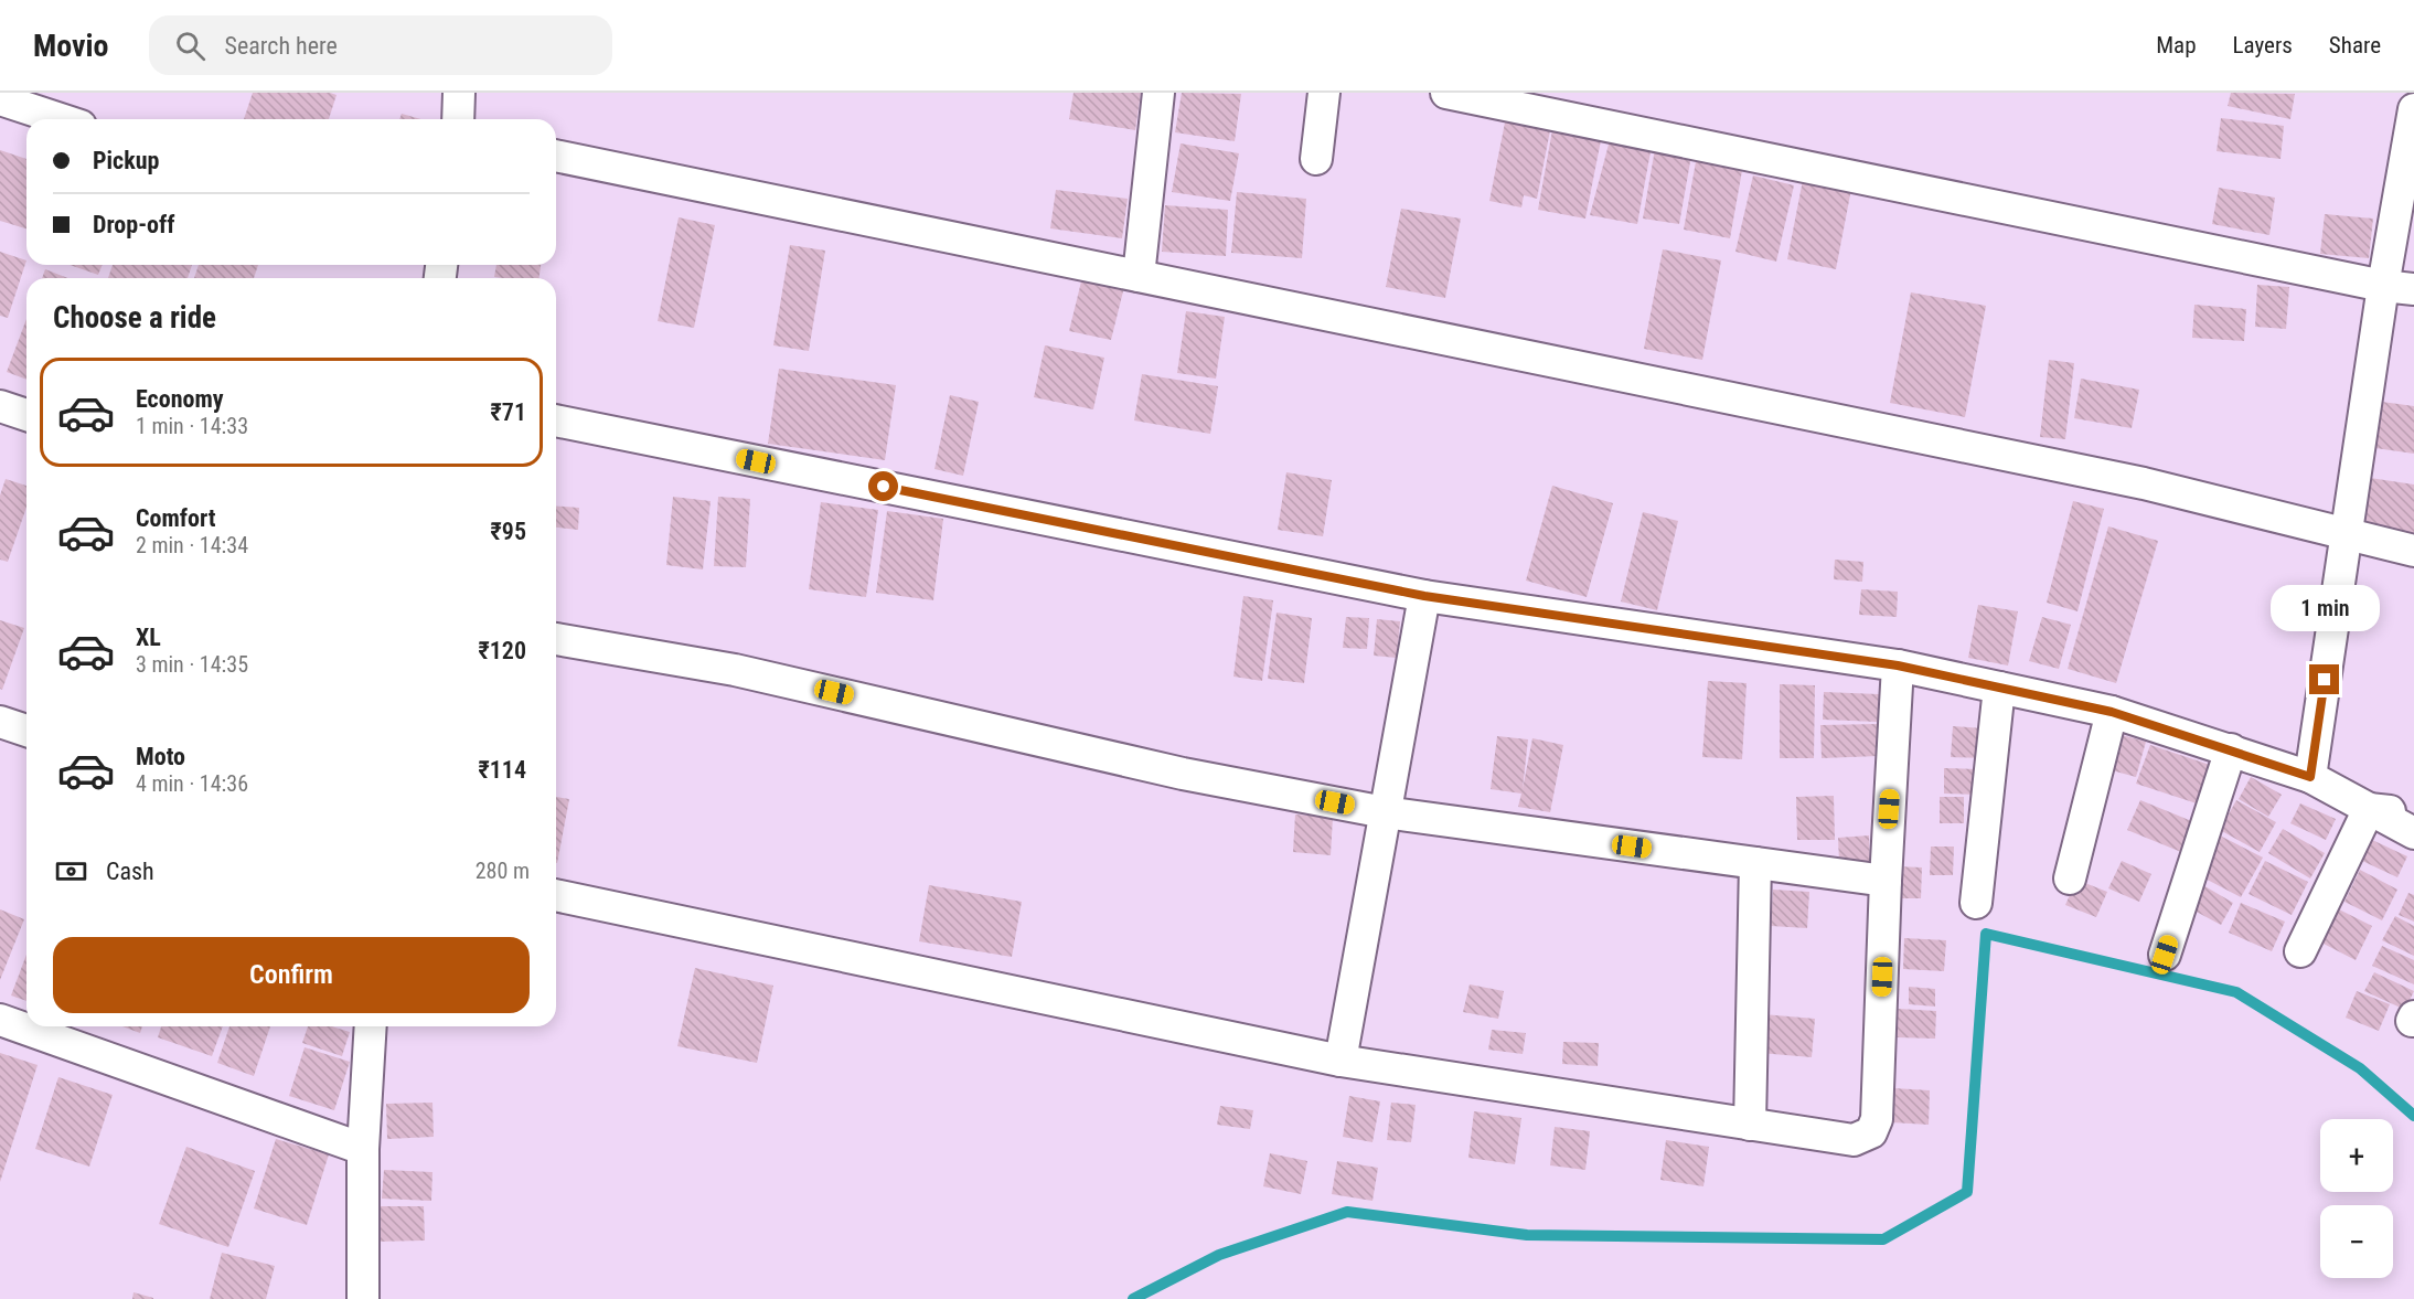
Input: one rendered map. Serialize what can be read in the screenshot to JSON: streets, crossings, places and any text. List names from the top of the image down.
{
  "page": {
    "header": "Movio",
    "search": "Search here",
    "nav": ["Map", "Layers", "Share"],
    "banner": ["Pickup", "Drop-off"],
    "heading": "Choose a ride",
    "list": [
      {
        "name": "Economy",
        "note": "1 min · 14:33",
        "value": "₹71"
      },
      {
        "name": "Comfort",
        "note": "2 min · 14:34",
        "value": "₹95"
      },
      {
        "name": "XL",
        "note": "3 min · 14:35",
        "value": "₹120"
      },
      {
        "name": "Moto",
        "note": "4 min · 14:36",
        "value": "₹114"
      }
    ],
    "bubble": "1 min",
    "pay": ["Cash", "280 m"],
    "buttons": "Confirm",
    "map_buttons": ["+", "−"]
  }
}
